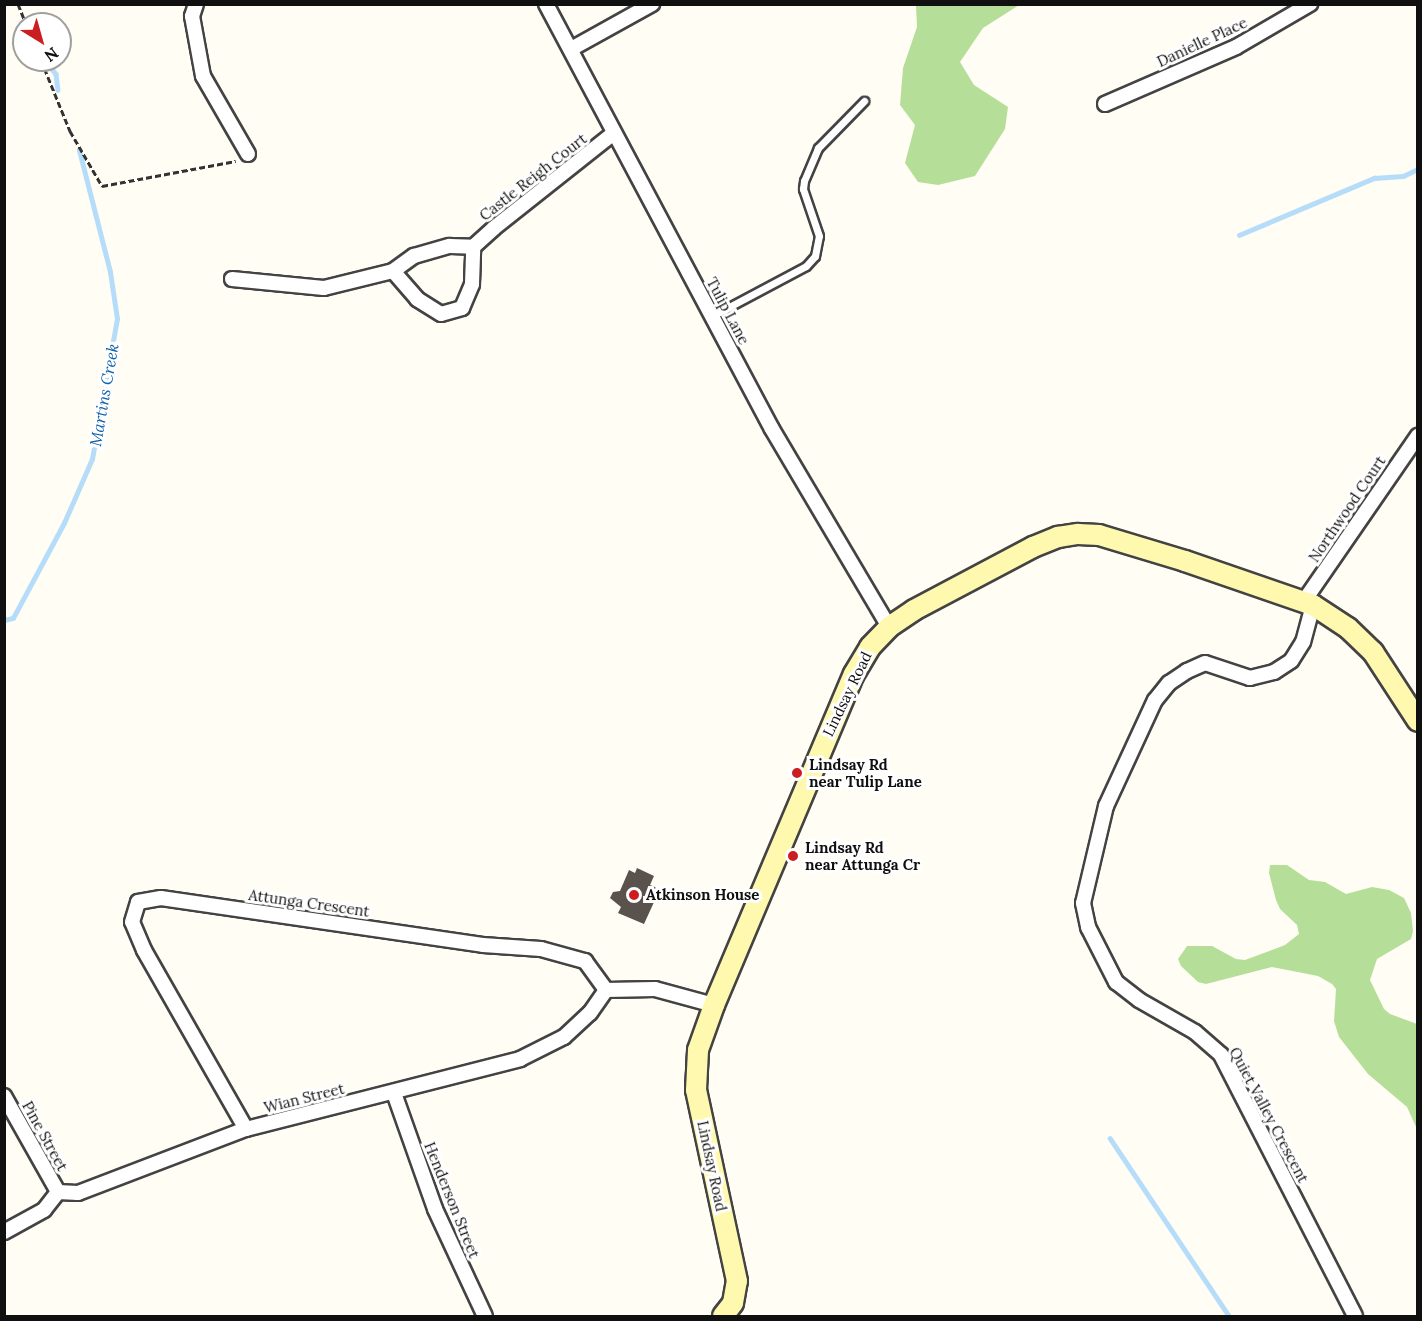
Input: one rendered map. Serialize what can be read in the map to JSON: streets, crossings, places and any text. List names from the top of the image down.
{
  "streets": {
    "street": [
      "Danielle Place",
      "Castle Reigh Court",
      "Tulip Lane",
      "Northwood Court",
      "Lindsay Road",
      "Attunga Crescent",
      "Wian Street",
      "Quiet Valley Crescent",
      "Pine Street",
      "Henderson Street"
    ]
  },
  "crossings": [
    ["Castle Reigh Court", "Tulip Lane"],
    ["Tulip Lane", "Lindsay Road"],
    ["Northwood Court", "Lindsay Road"],
    ["Northwood Court", "Quiet Valley Crescent"],
    ["Lindsay Road", "Quiet Valley Crescent"],
    ["Attunga Crescent", "Wian Street"],
    ["Wian Street", "Pine Street"],
    ["Wian Street", "Henderson Street"]
  ],
  "water": ["Martins Creek"],
  "places": ["Lindsay Rd near Tulip Lane", "Lindsay Rd near Attunga Cr", "Atkinson House"],
  "north": "bottom right"
}
